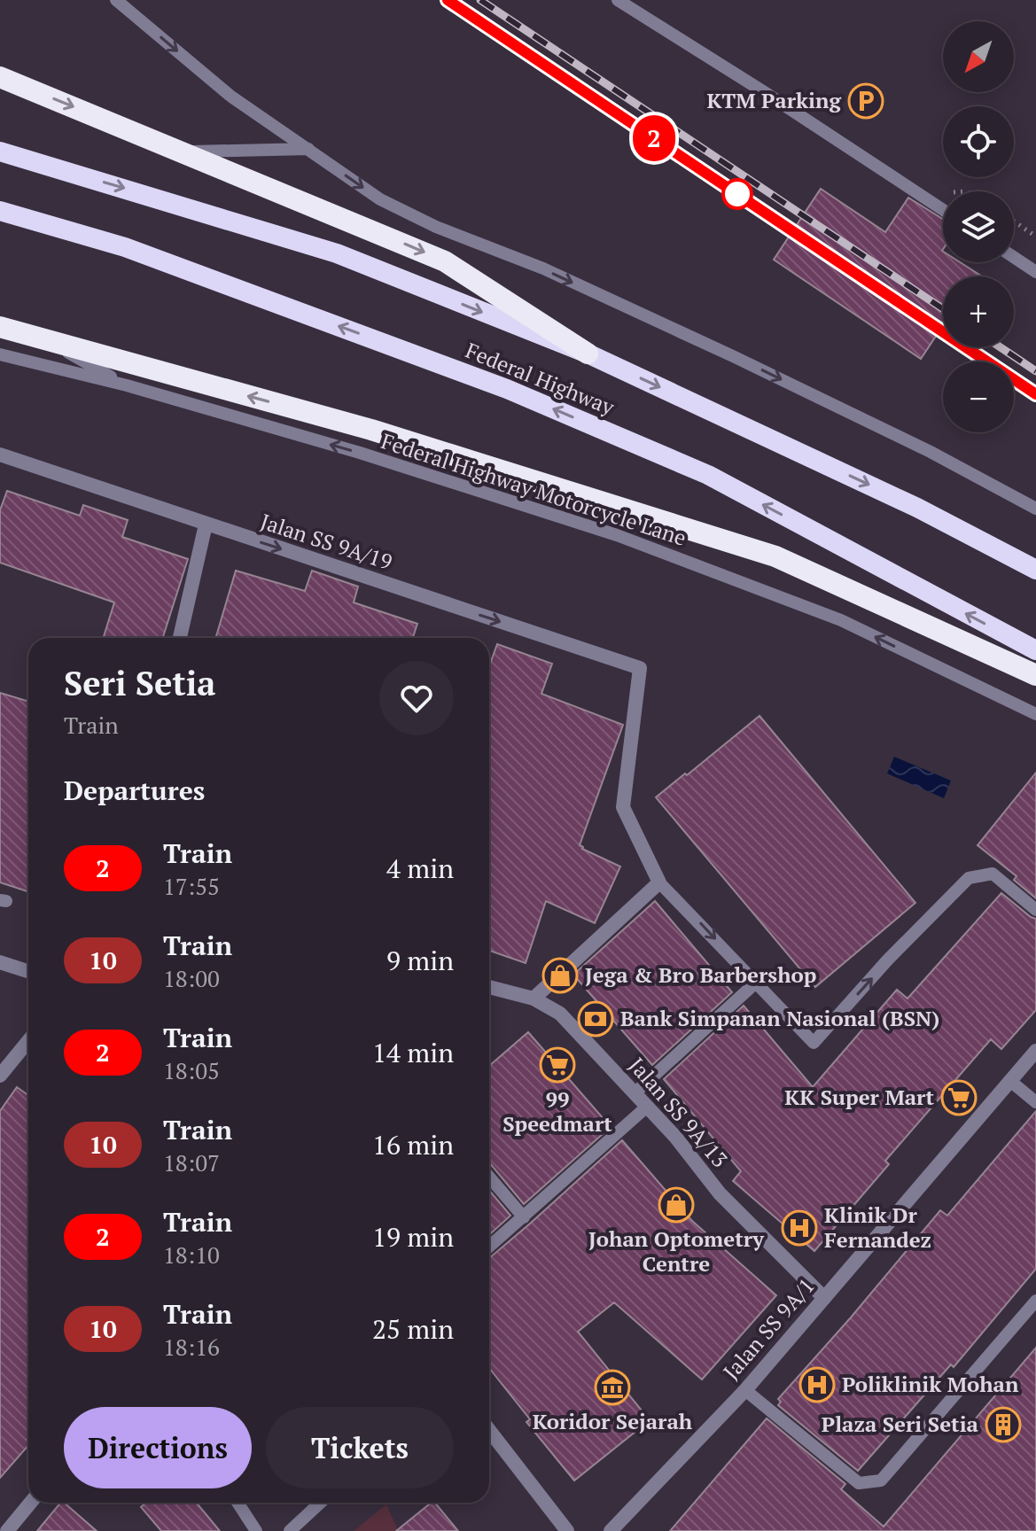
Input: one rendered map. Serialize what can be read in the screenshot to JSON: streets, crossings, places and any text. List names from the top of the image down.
{
  "streets": {
    "highway": ["Federal Highway"],
    "street": ["Jalan SS 9A/19", "Jalan SS 9A/13", "Jalan SS 9A/1"],
    "lane": ["Federal Highway Motorcycle Lane"]
  },
  "crossings": [
    ["Jalan SS 9A/13", "Jalan SS 9A/1"]
  ],
  "one_way": ["Federal Highway Motorcycle Lane", "Jalan SS 9A/19"],
  "places": {
    "parking": ["KTM Parking"],
    "shop": ["Jega & Bro Barbershop", "Johan Optometry Centre"],
    "bank": ["Bank Simpanan Nasional (BSN)"],
    "supermarket": ["99 Speedmart", "KK Super Mart"],
    "hospital": ["Klinik Dr Fernandez", "Poliklinik Mohan"],
    "museum": ["Koridor Sejarah"],
    "building": ["Plaza Seri Setia"]
  },
  "north": "bottom left",
  "page": {
    "on_map": "2",
    "map_buttons": ["+", "−"],
    "heading": [
      ["Seri Setia", "Train"],
      "Departures"
    ],
    "list": [
      {
        "mark": "2",
        "name": "Train",
        "note": "17:55",
        "value": "4 min"
      },
      {
        "mark": "10",
        "name": "Train",
        "note": "18:00",
        "value": "9 min"
      },
      {
        "mark": "2",
        "name": "Train",
        "note": "18:05",
        "value": "14 min"
      },
      {
        "mark": "10",
        "name": "Train",
        "note": "18:07",
        "value": "16 min"
      },
      {
        "mark": "2",
        "name": "Train",
        "note": "18:10",
        "value": "19 min"
      },
      {
        "mark": "10",
        "name": "Train",
        "note": "18:16",
        "value": "25 min"
      }
    ],
    "buttons": ["Directions", "Tickets"]
  }
}
